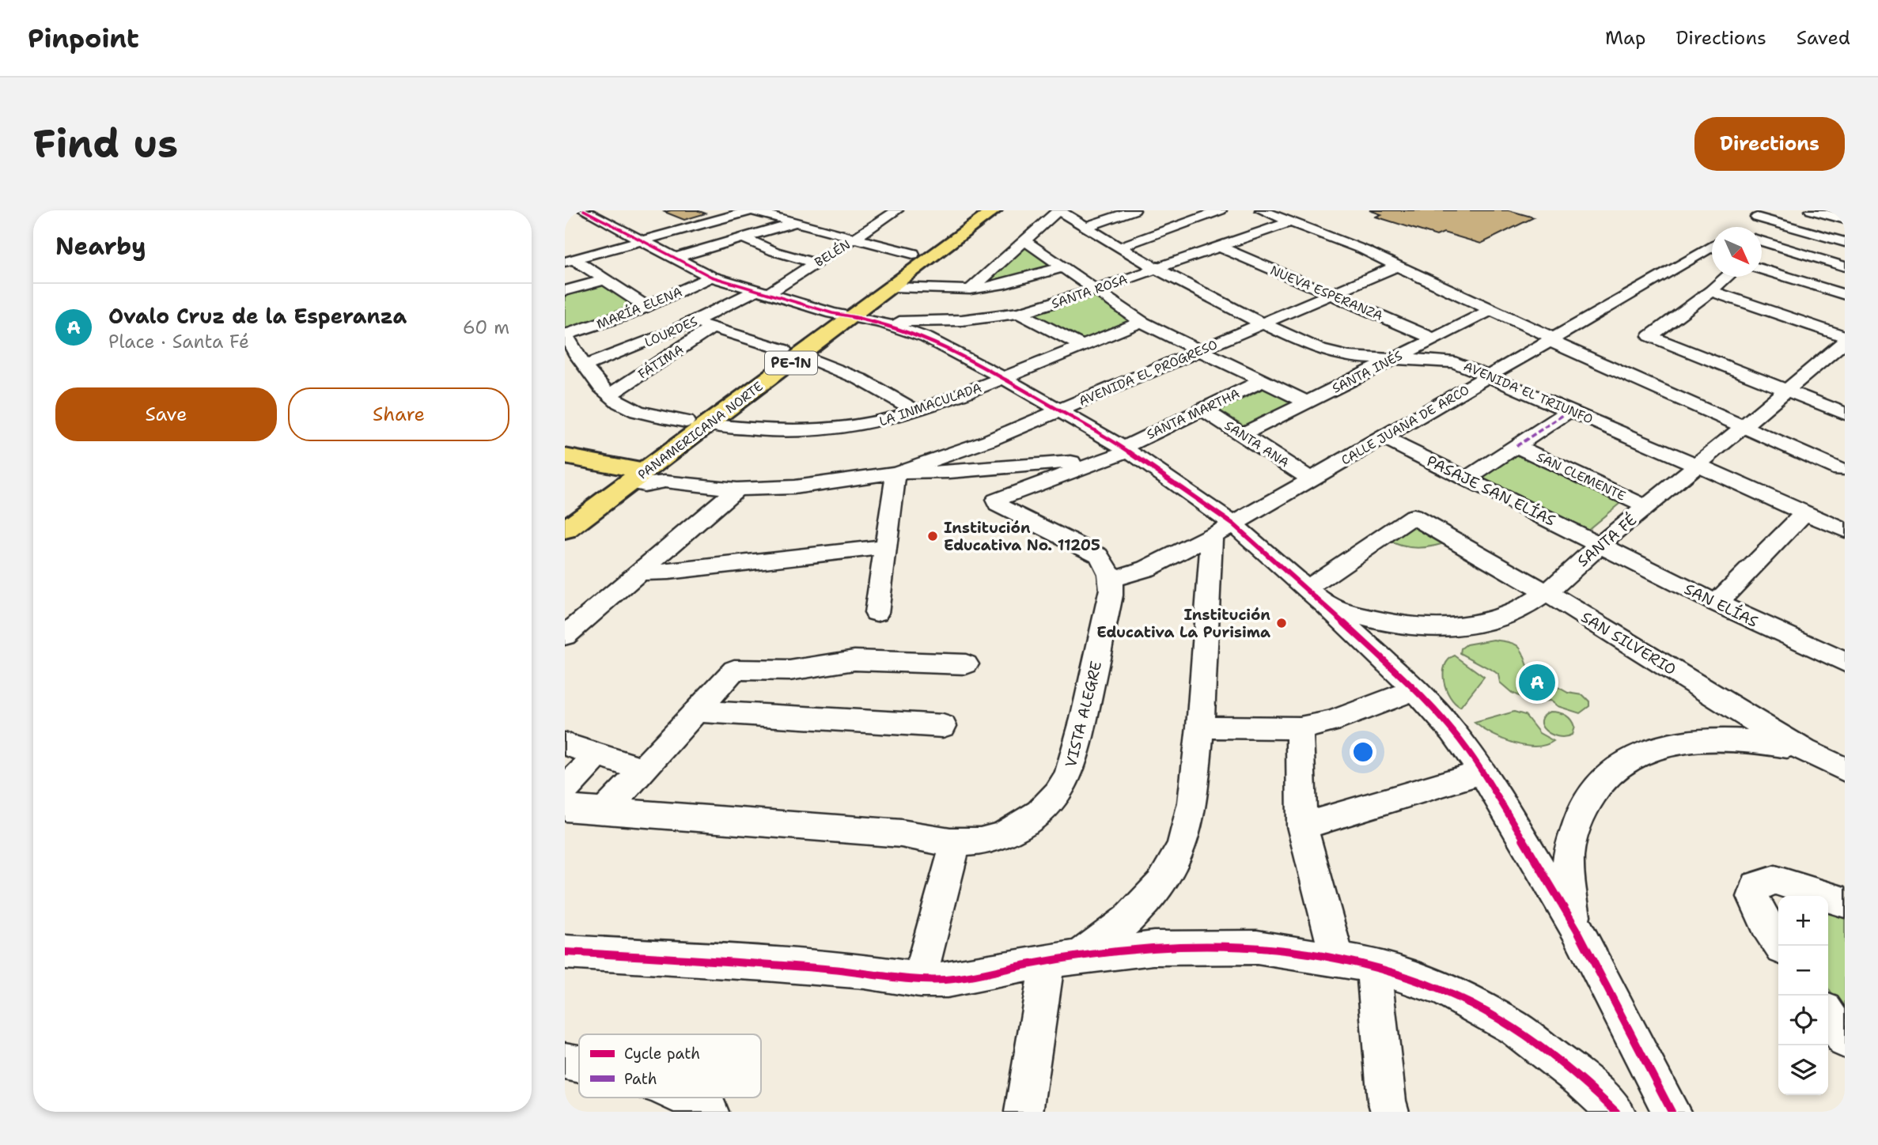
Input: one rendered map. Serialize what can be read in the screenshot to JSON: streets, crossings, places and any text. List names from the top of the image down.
{
  "streets": {
    "main road": ["PE-1N", "AVENIDA EL PROGRESO", "PANAMERICANA NORTE"],
    "street": [
      "BELÉN",
      "SANTA ROSA",
      "NUEVA ESPERANZA",
      "MARÍA ELENA",
      "LOURDES",
      "FÁTIMA",
      "SANTA INÉS",
      "AVENIDA EL TRIUNFO",
      "LA INMACULADA",
      "SANTA MARTHA",
      "CALLE JUANA DE ARCO",
      "SANTA ANA",
      "SAN CLEMENTE",
      "PASAJE SAN ELÍAS",
      "SANTA FÉ",
      "SAN ELÍAS",
      "SAN SILVERIO",
      "VISTA ALEGRE"
    ]
  },
  "crossings": [
    ["BELÉN", "LOURDES"],
    ["SANTA ROSA", "NUEVA ESPERANZA"],
    ["SANTA ROSA", "AVENIDA EL TRIUNFO"],
    ["NUEVA ESPERANZA", "SANTA INÉS"],
    ["NUEVA ESPERANZA", "AVENIDA EL PROGRESO"],
    ["SANTA INÉS", "AVENIDA EL TRIUNFO"],
    ["SANTA INÉS", "SANTA ANA"],
    ["AVENIDA EL PROGRESO", "AVENIDA EL TRIUNFO"],
    ["AVENIDA EL PROGRESO", "PANAMERICANA NORTE"],
    ["AVENIDA EL TRIUNFO", "CALLE JUANA DE ARCO"],
    ["AVENIDA EL TRIUNFO", "SANTA FÉ"],
    ["LA INMACULADA", "PANAMERICANA NORTE"],
    ["SANTA MARTHA", "CALLE JUANA DE ARCO"],
    ["SANTA MARTHA", "SANTA ANA"],
    ["SANTA MARTHA", "VISTA ALEGRE"],
    ["CALLE JUANA DE ARCO", "SANTA ANA"],
    ["CALLE JUANA DE ARCO", "PASAJE SAN ELÍAS"],
    ["CALLE JUANA DE ARCO", "VISTA ALEGRE"],
    ["SAN CLEMENTE", "SANTA FÉ"],
    ["PASAJE SAN ELÍAS", "SANTA FÉ"],
    ["PASAJE SAN ELÍAS", "SAN ELÍAS"],
    ["SANTA FÉ", "SAN ELÍAS"],
    ["SANTA FÉ", "SAN SILVERIO"]
  ],
  "places": ["Institución Educativa No. 11205", "Institución Educativa La Purisima"],
  "legend": ["Cycle path", "Path"],
  "north": "bottom right",
  "page": {
    "header": "Pinpoint",
    "nav": ["Map", "Directions", "Saved"],
    "buttons": [
      "Directions",
      ["Save", "Share"]
    ],
    "title": "Find us",
    "heading": "Nearby",
    "list": [
      {
        "mark": "A",
        "name": "Ovalo Cruz de la Esperanza",
        "note": "Place · Santa Fé",
        "value": "60 m"
      }
    ],
    "pins": "A",
    "map_buttons": ["+", "−"]
  }
}
